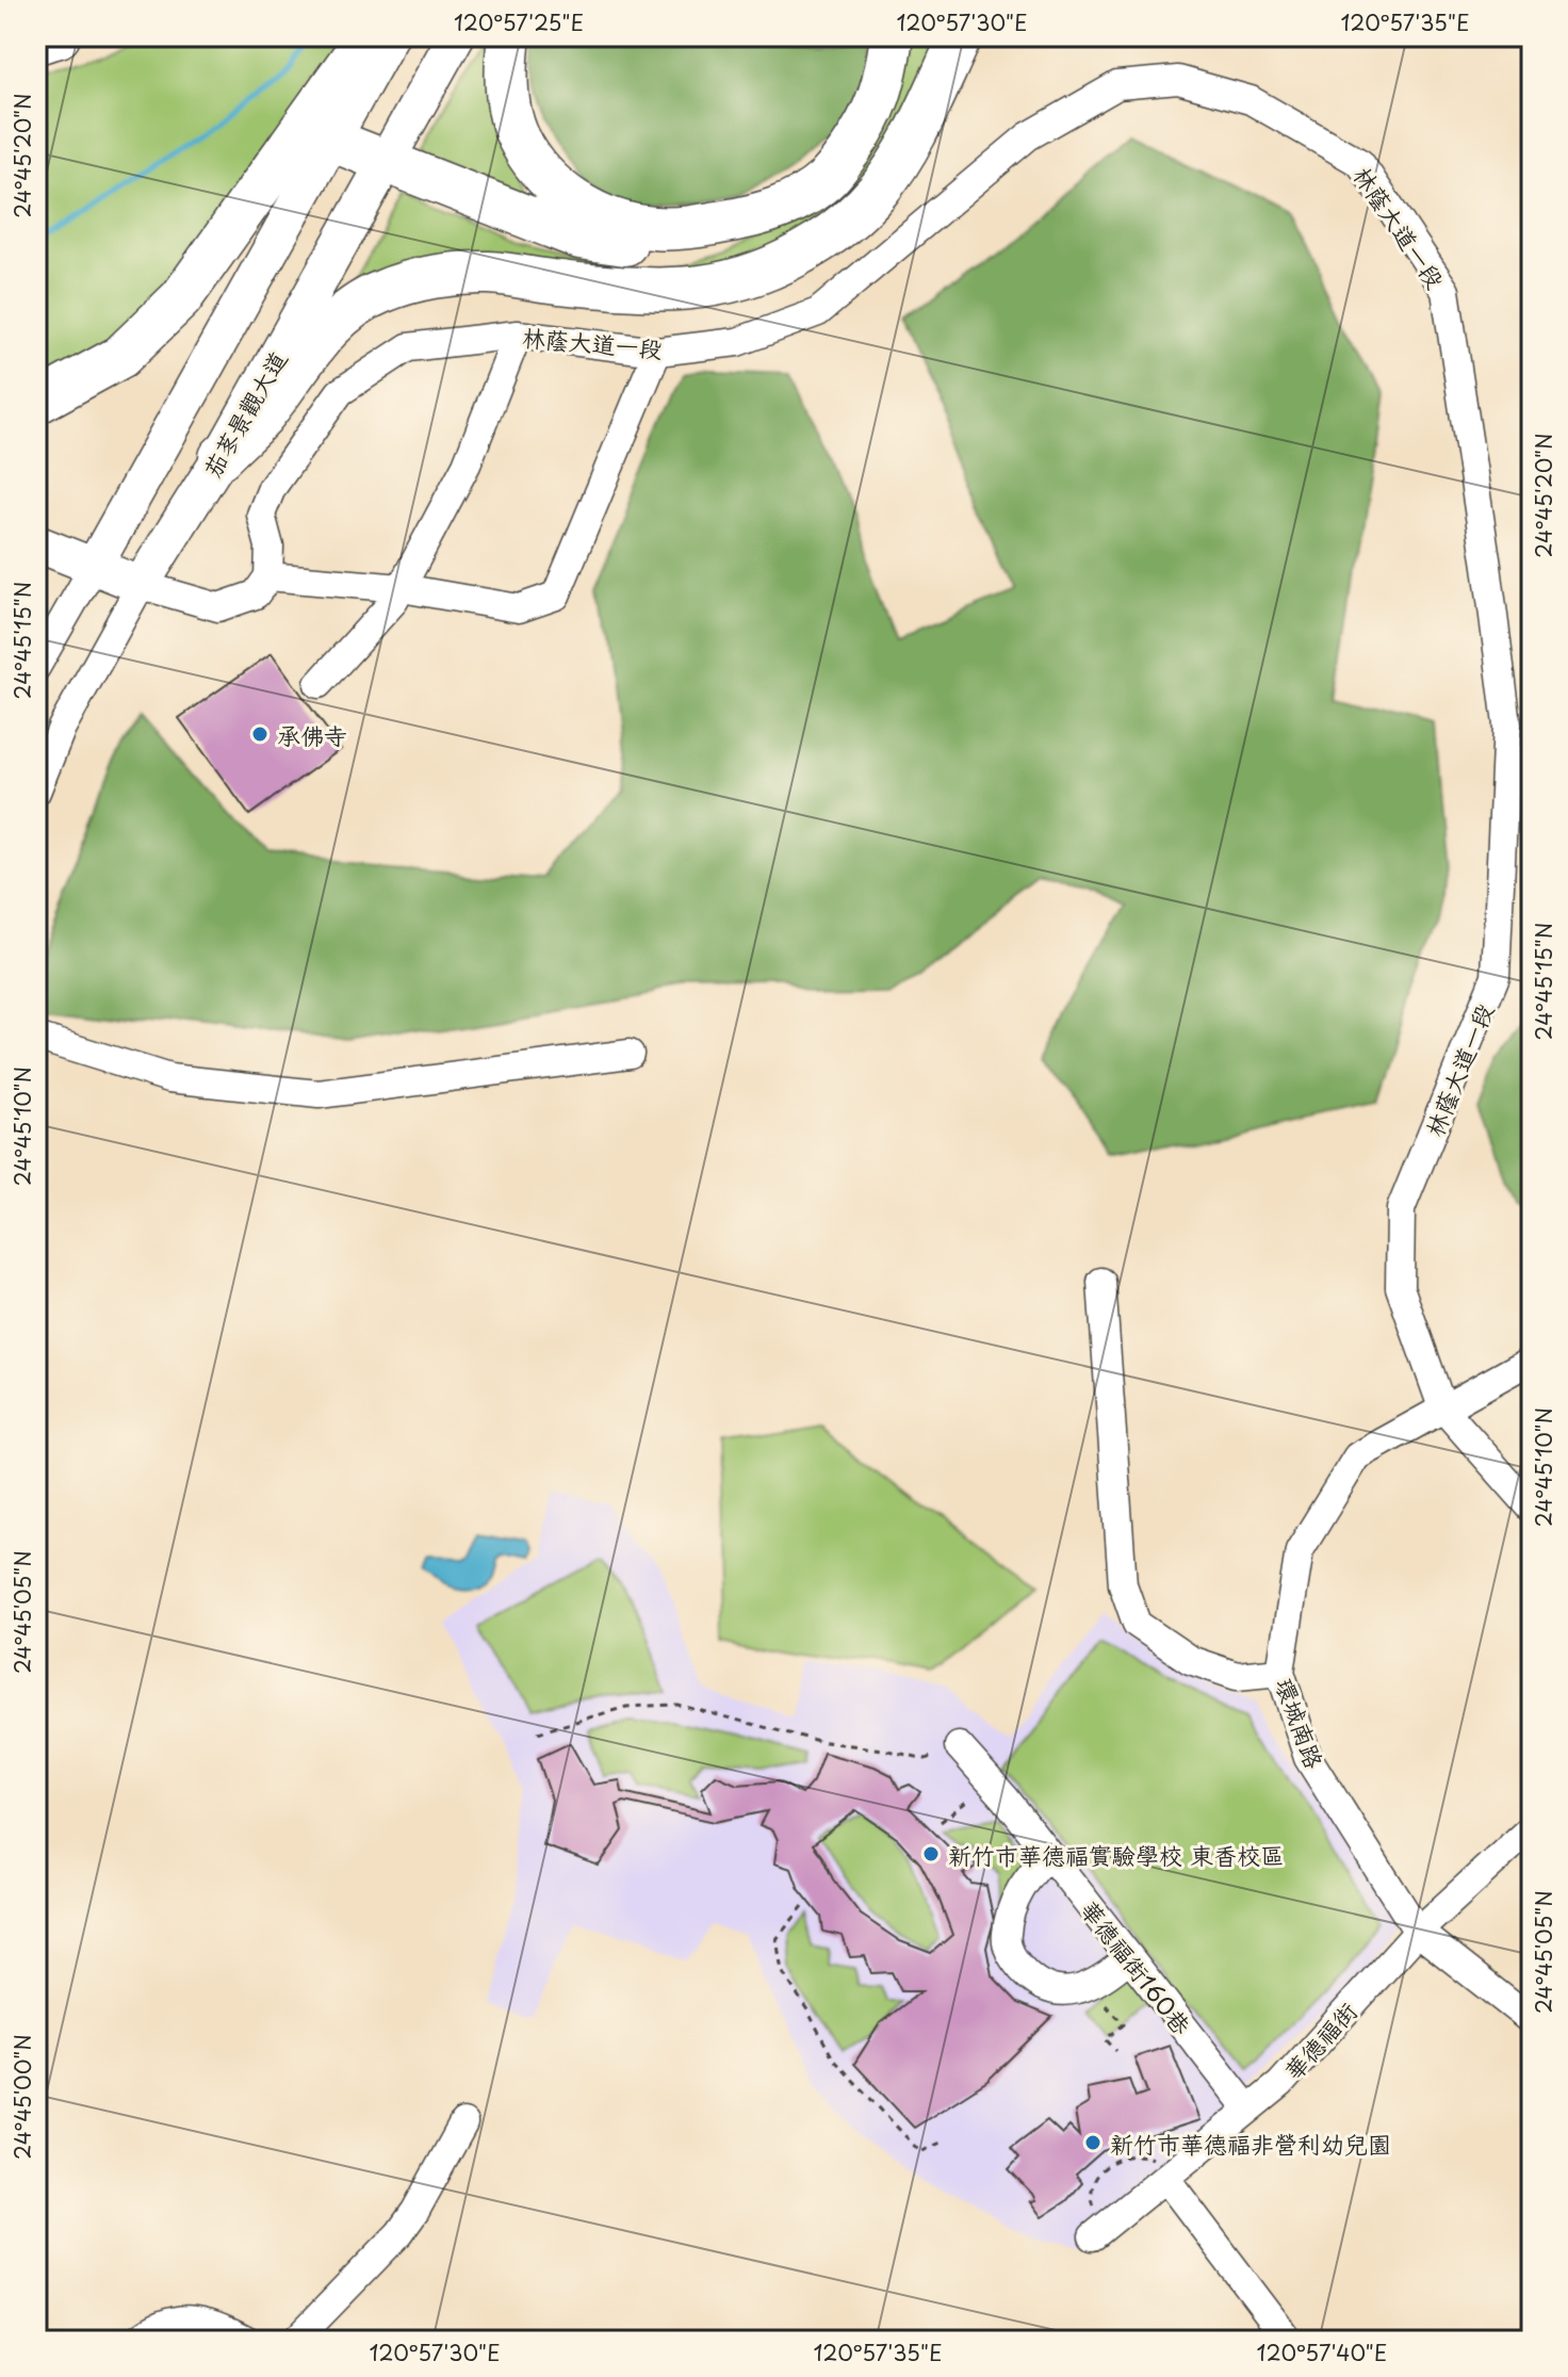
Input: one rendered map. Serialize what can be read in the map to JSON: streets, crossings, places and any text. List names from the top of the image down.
{
  "streets": {
    "main road": ["茄苳景觀大道"],
    "street": [
      "林蔭大道一段",
      "環城南路",
      "華德福街160巷",
      "華德福街"
    ]
  },
  "crossings": [
    ["林蔭大道一段", "環城南路"],
    ["環城南路", "華德福街"],
    ["華德福街160巷", "華德福街"]
  ],
  "places": ["承佛寺", "新竹市華德福實驗學校 東香校區", "新竹市華德福非營利幼兒園"],
  "coordinates": [
    "120°57'25\"E",
    "120°57'30\"E",
    "120°57'35\"E",
    "24°45'20\"N",
    "24°45'15\"N",
    "24°45'10\"N",
    "24°45'05\"N",
    "24°45'00\"N",
    "120°57'40\"E"
  ]
}
